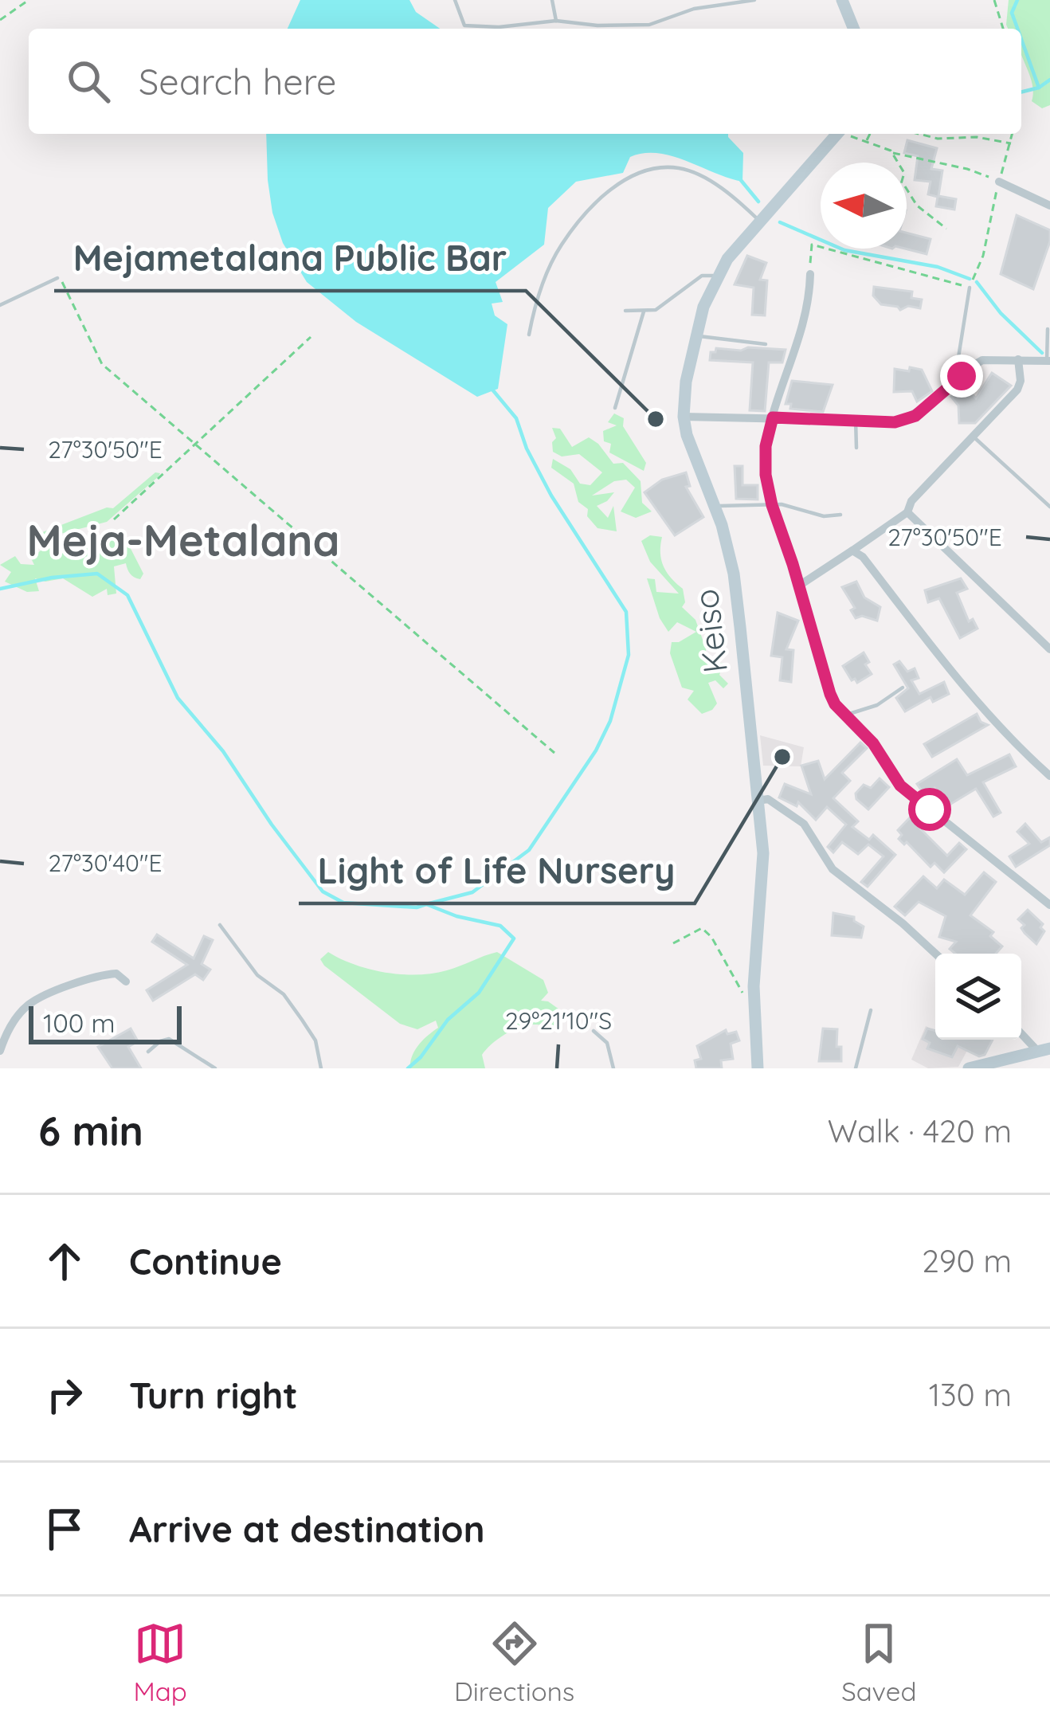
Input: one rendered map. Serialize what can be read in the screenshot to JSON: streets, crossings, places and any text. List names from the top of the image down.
{
  "streets": {
    "street": ["Keiso"]
  },
  "districts": ["Meja-Metalana"],
  "places": ["Mejametalana Public Bar", "Light of Life Nursery"],
  "scale_bar": "100 m",
  "north": "left",
  "page": {
    "search": "Search here",
    "scale": "100 m",
    "heading": ["6 min", "Walk · 420 m"],
    "list": [
      ["Continue", "290 m"],
      ["Turn right", "130 m"],
      "Arrive at destination"
    ],
    "nav": ["Map", "Directions", "Saved"]
  },
  "coordinates": ["27°30'50\"E", "27°30'40\"E", "29°21'10\"S"]
}
